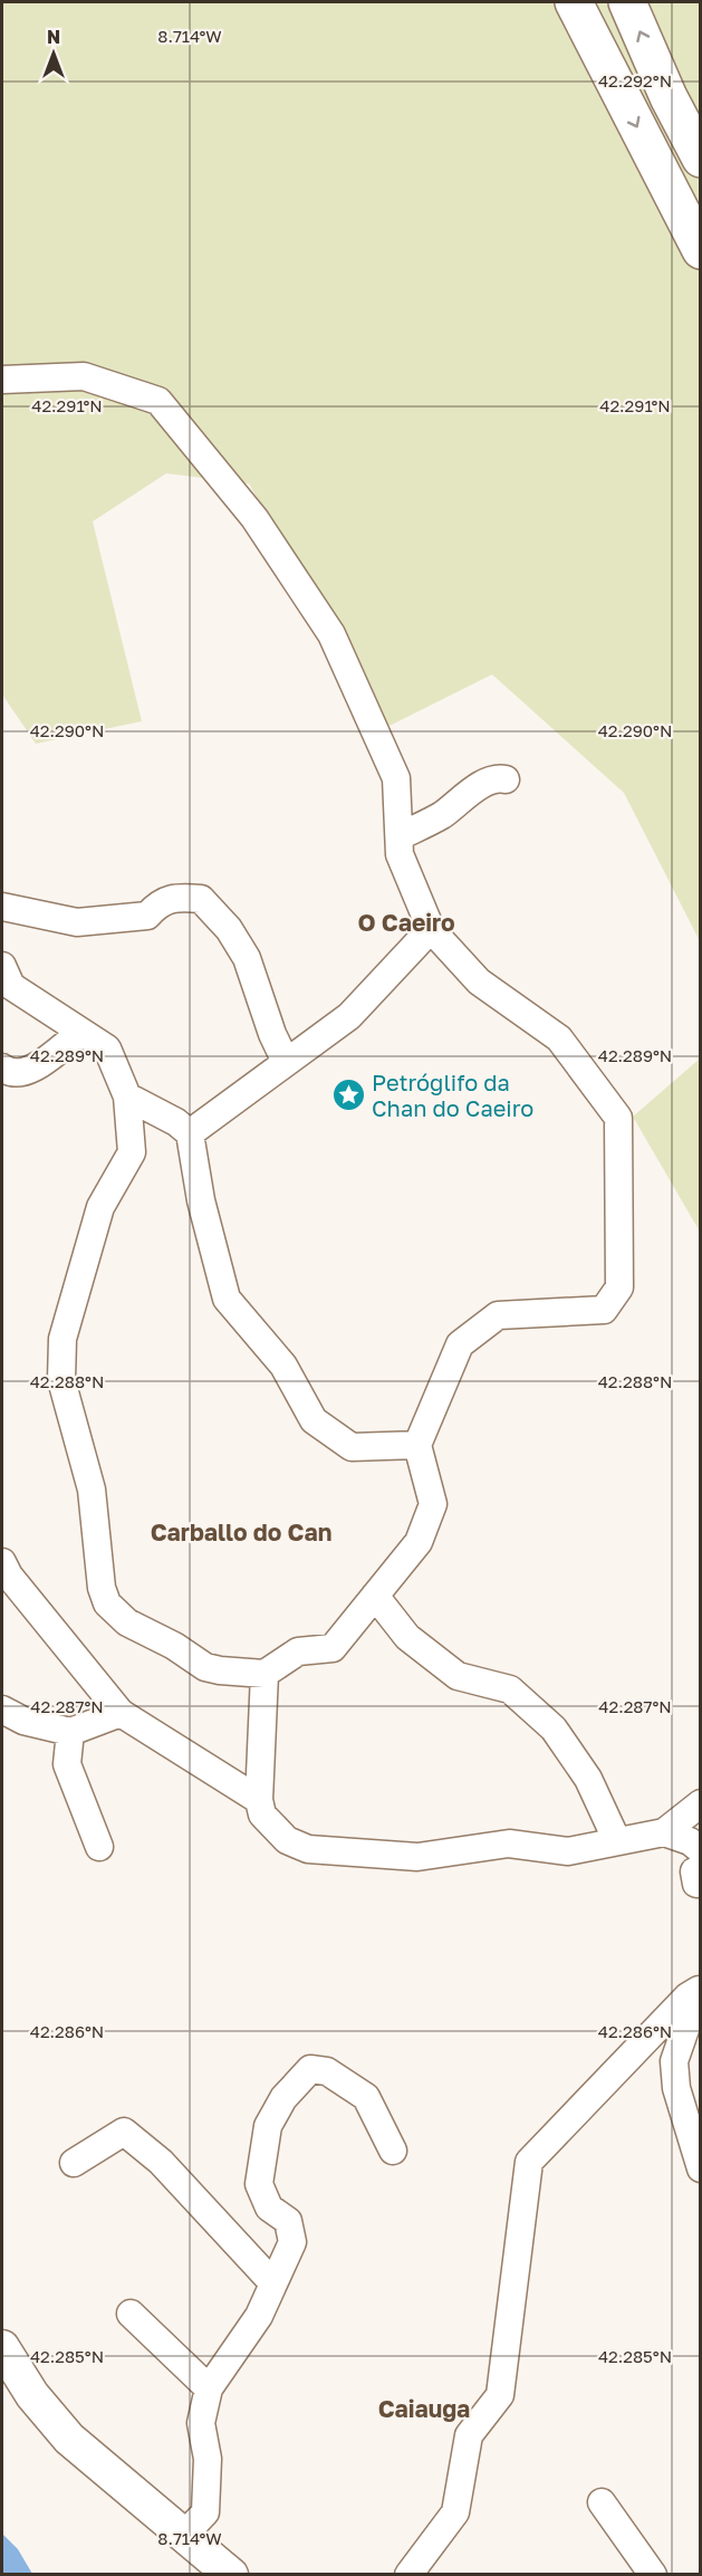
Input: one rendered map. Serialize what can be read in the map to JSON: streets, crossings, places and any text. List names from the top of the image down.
{
  "districts": ["O Caeiro", "Carballo do Can", "Caiauga"],
  "places": {
    "place": ["Petróglifo da Chan do Caeiro"]
  },
  "north": "top",
  "coordinates": [
    "8.714°W",
    "42.292°N",
    "42.291°N",
    "42.290°N",
    "42.289°N",
    "42.288°N",
    "42.287°N",
    "42.286°N",
    "42.285°N"
  ]
}
